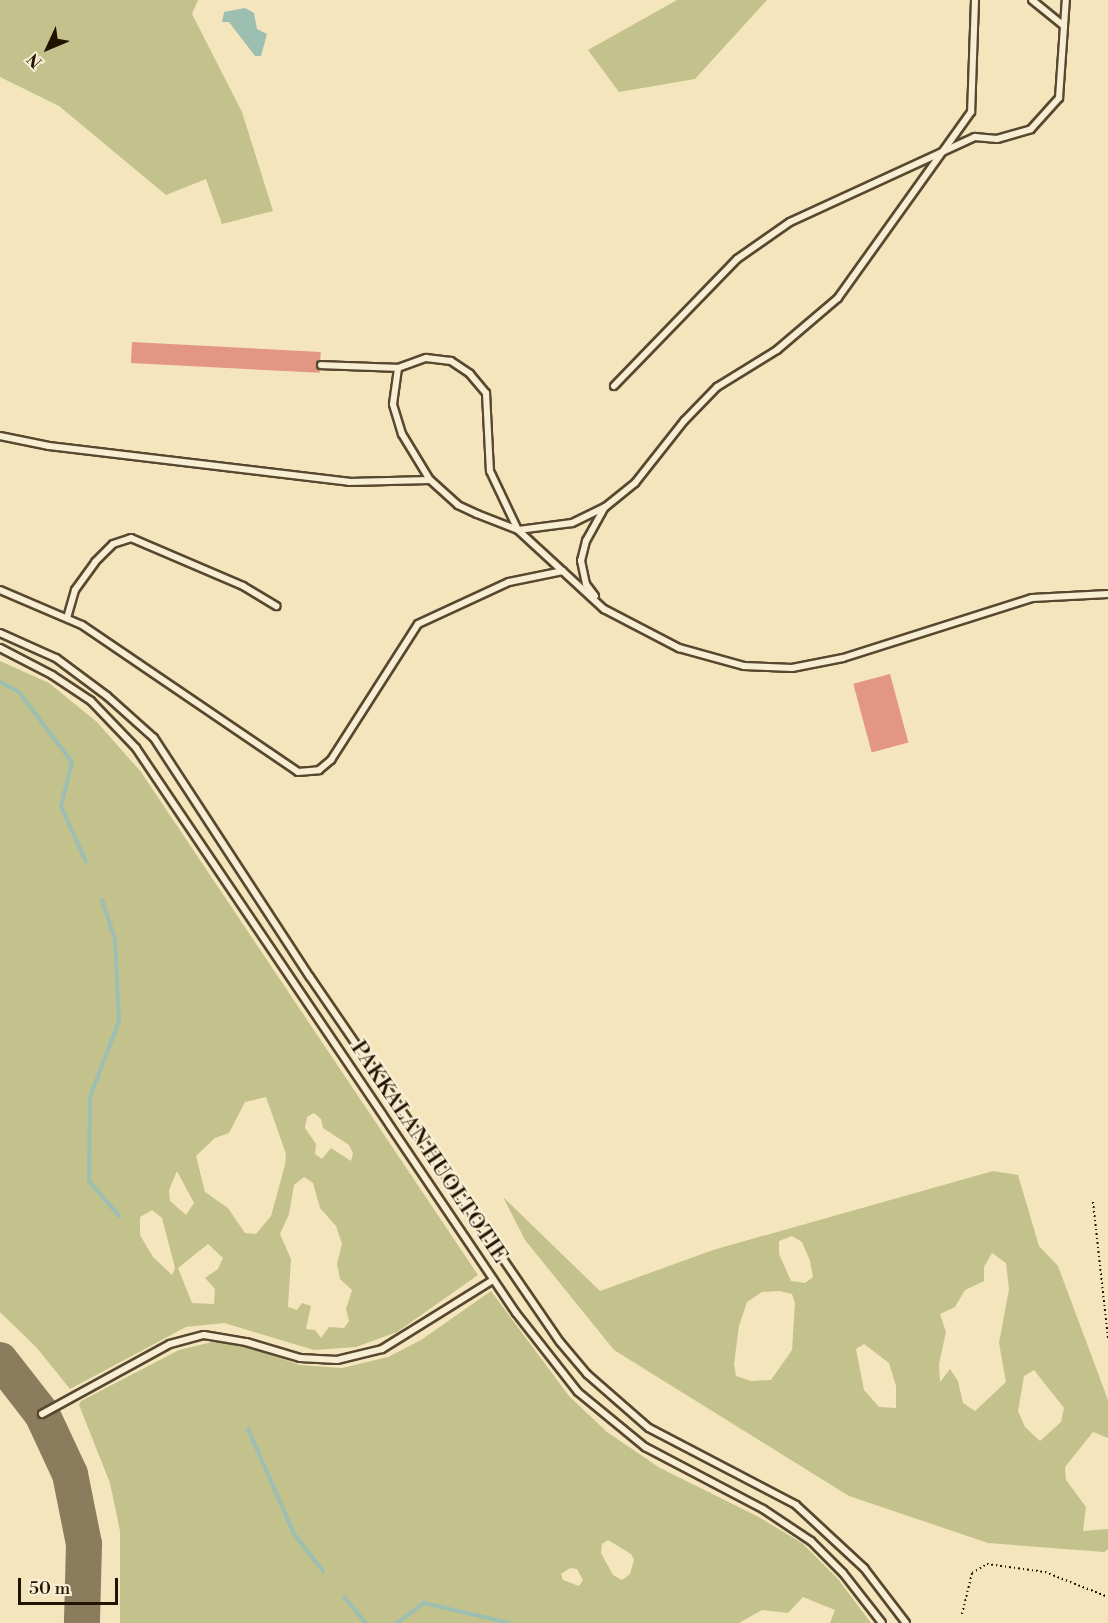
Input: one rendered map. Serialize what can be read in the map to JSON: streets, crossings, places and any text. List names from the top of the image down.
{
  "streets": {
    "lane": ["PAKKALAN HUOLTOTIE"]
  },
  "scale_bar": "50 m",
  "north": "bottom left"
}
